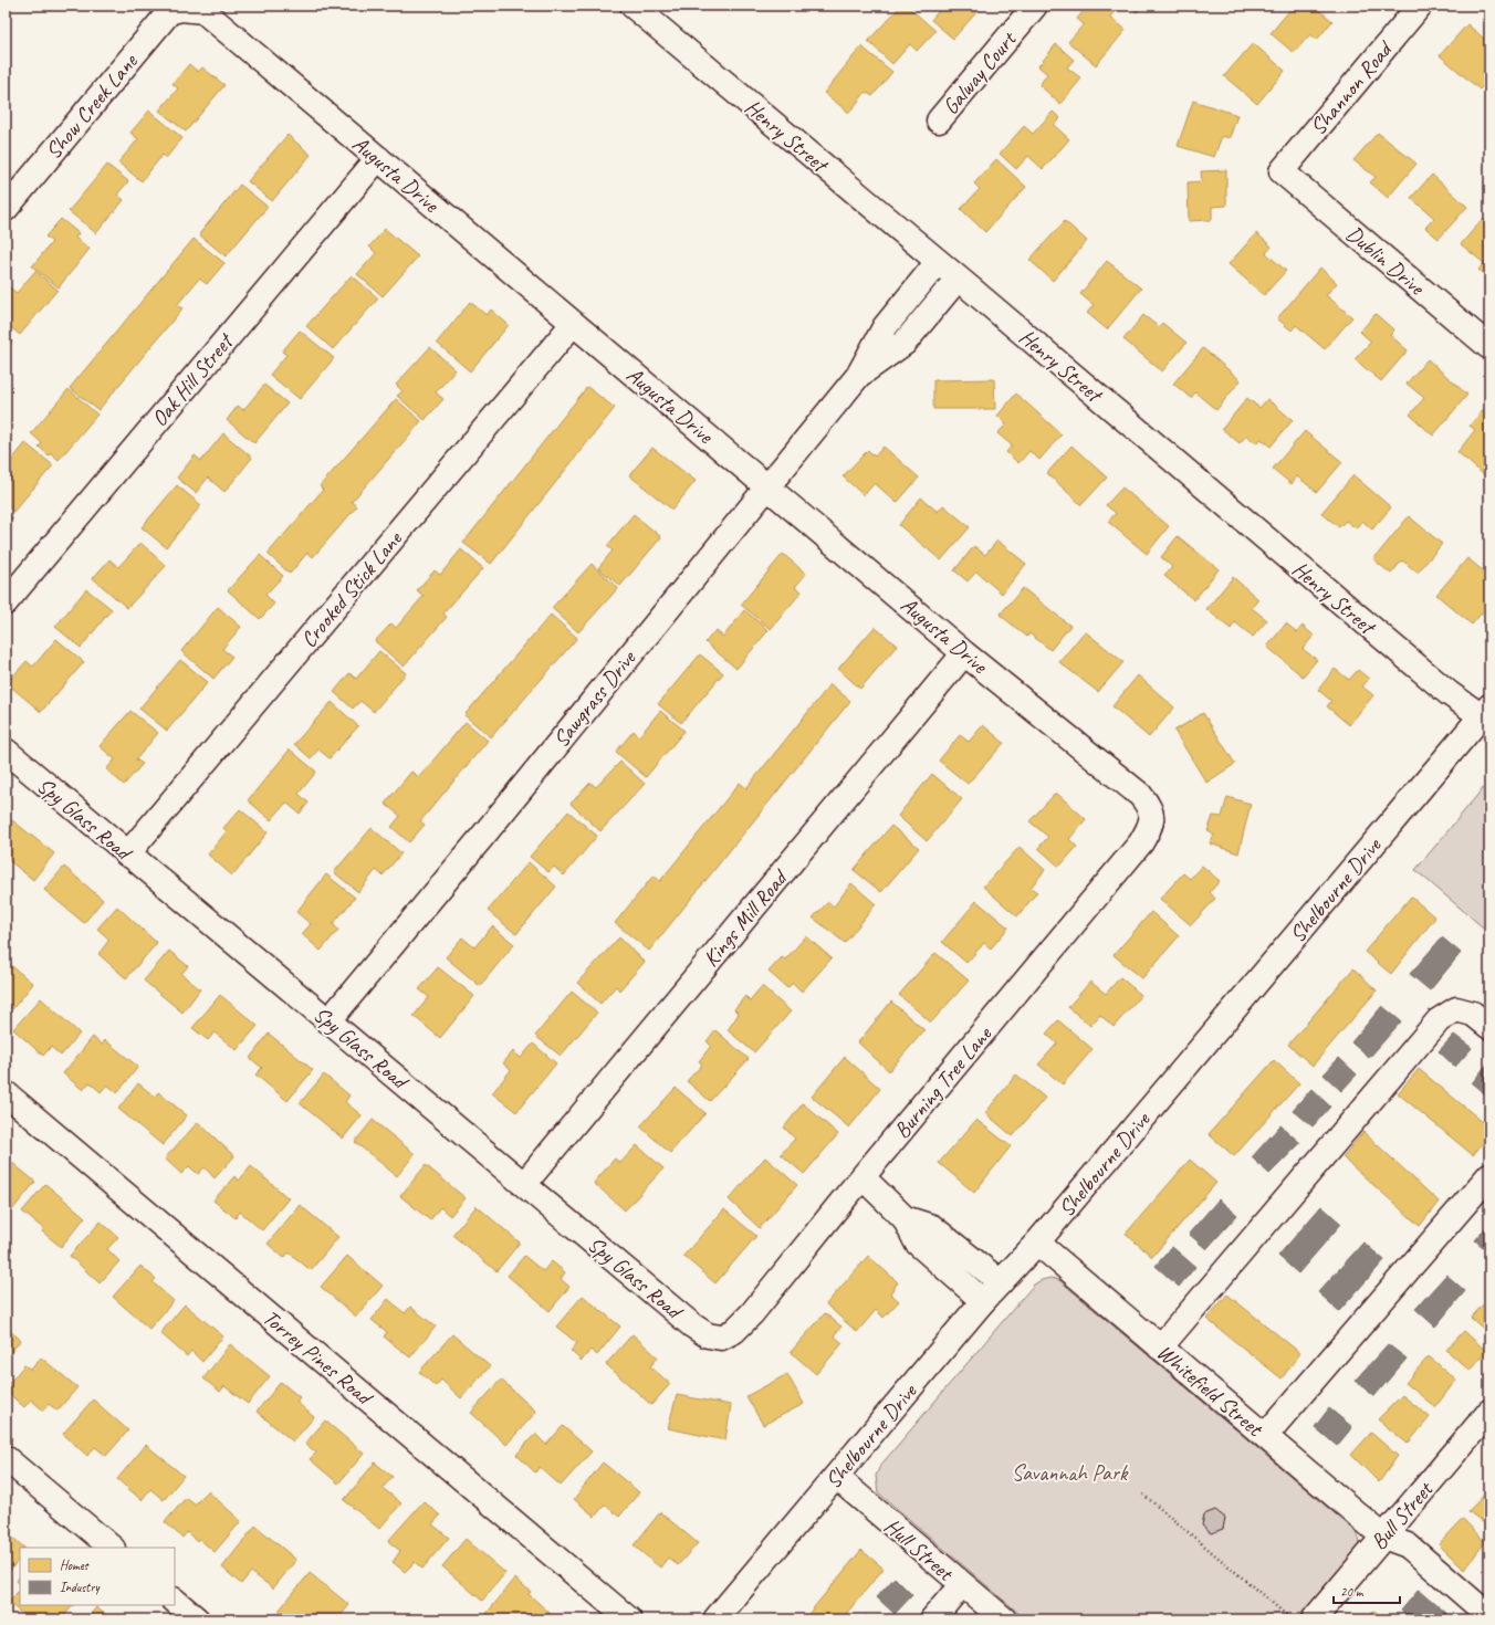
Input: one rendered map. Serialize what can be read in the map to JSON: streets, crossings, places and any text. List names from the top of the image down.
{
  "streets": {
    "street": [
      "Galway Court",
      "Shannon Road",
      "Show Creek Lane",
      "Henry Street",
      "Augusta Drive",
      "Dublin Drive",
      "Oak Hill Street",
      "Crooked Stick Lane",
      "Sawgrass Drive",
      "Spy Glass Road",
      "Shelbourne Drive",
      "Kings Mill Road",
      "Burning Tree Lane",
      "Torrey Pines Road",
      "Whitefield Street",
      "Bull Street",
      "Hull Street"
    ]
  },
  "crossings": [
    ["Shannon Road", "Dublin Drive"],
    ["Show Creek Lane", "Augusta Drive"],
    ["Henry Street", "Sawgrass Drive"],
    ["Henry Street", "Shelbourne Drive"],
    ["Augusta Drive", "Oak Hill Street"],
    ["Augusta Drive", "Crooked Stick Lane"],
    ["Augusta Drive", "Sawgrass Drive"],
    ["Augusta Drive", "Kings Mill Road"],
    ["Augusta Drive", "Burning Tree Lane"],
    ["Crooked Stick Lane", "Spy Glass Road"],
    ["Sawgrass Drive", "Spy Glass Road"],
    ["Spy Glass Road", "Kings Mill Road"],
    ["Spy Glass Road", "Burning Tree Lane"],
    ["Shelbourne Drive", "Whitefield Street"],
    ["Shelbourne Drive", "Hull Street"],
    ["Whitefield Street", "Bull Street"]
  ],
  "parks": ["Savannah Park"],
  "legend": ["Homes", "Industry"],
  "scale_bar": "20 m"
}
